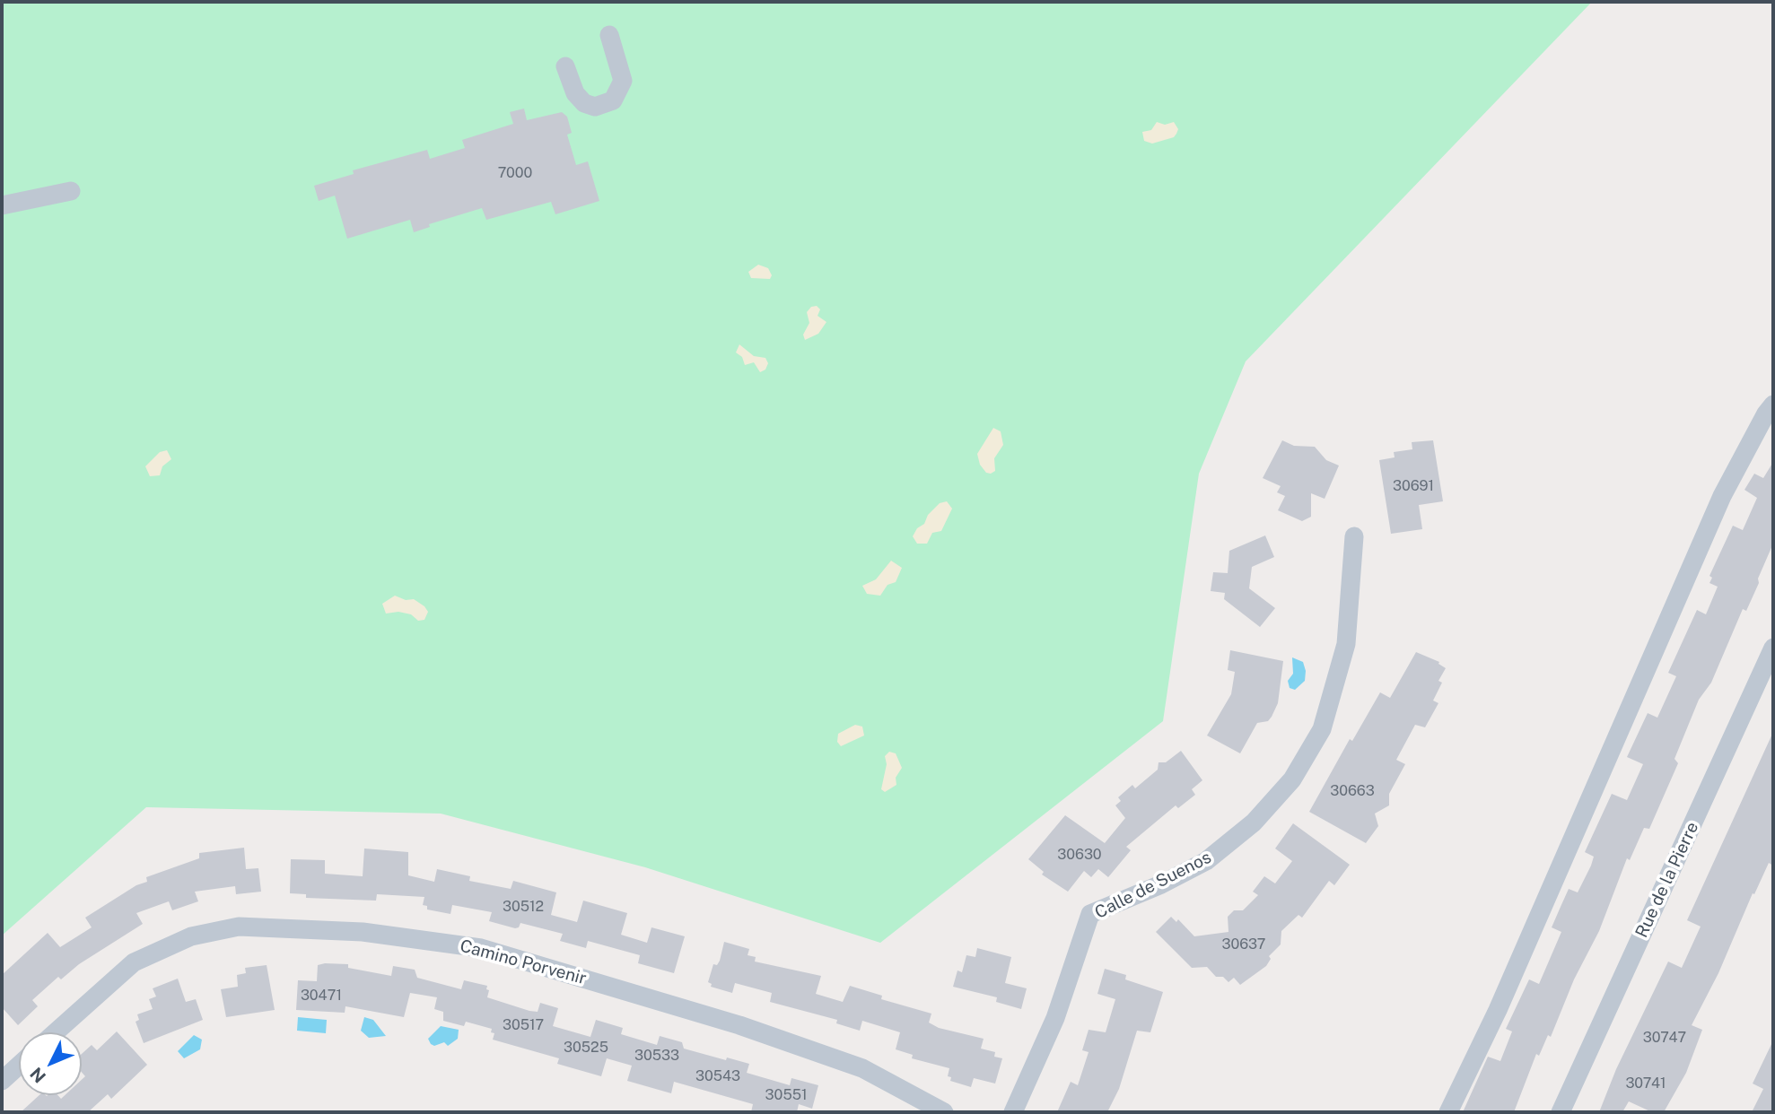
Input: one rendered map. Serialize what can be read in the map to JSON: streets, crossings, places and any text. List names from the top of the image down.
{
  "streets": {
    "street": ["Rue de la Pierre", "Calle de Suenos", "Camino Porvenir"]
  },
  "house_numbers": [
    "7000",
    "30691",
    "30663",
    "30630",
    "30512",
    "30637",
    "30471",
    "30517",
    "30747",
    "30525",
    "30533",
    "30543",
    "30741",
    "30551"
  ],
  "north": "bottom left"
}
